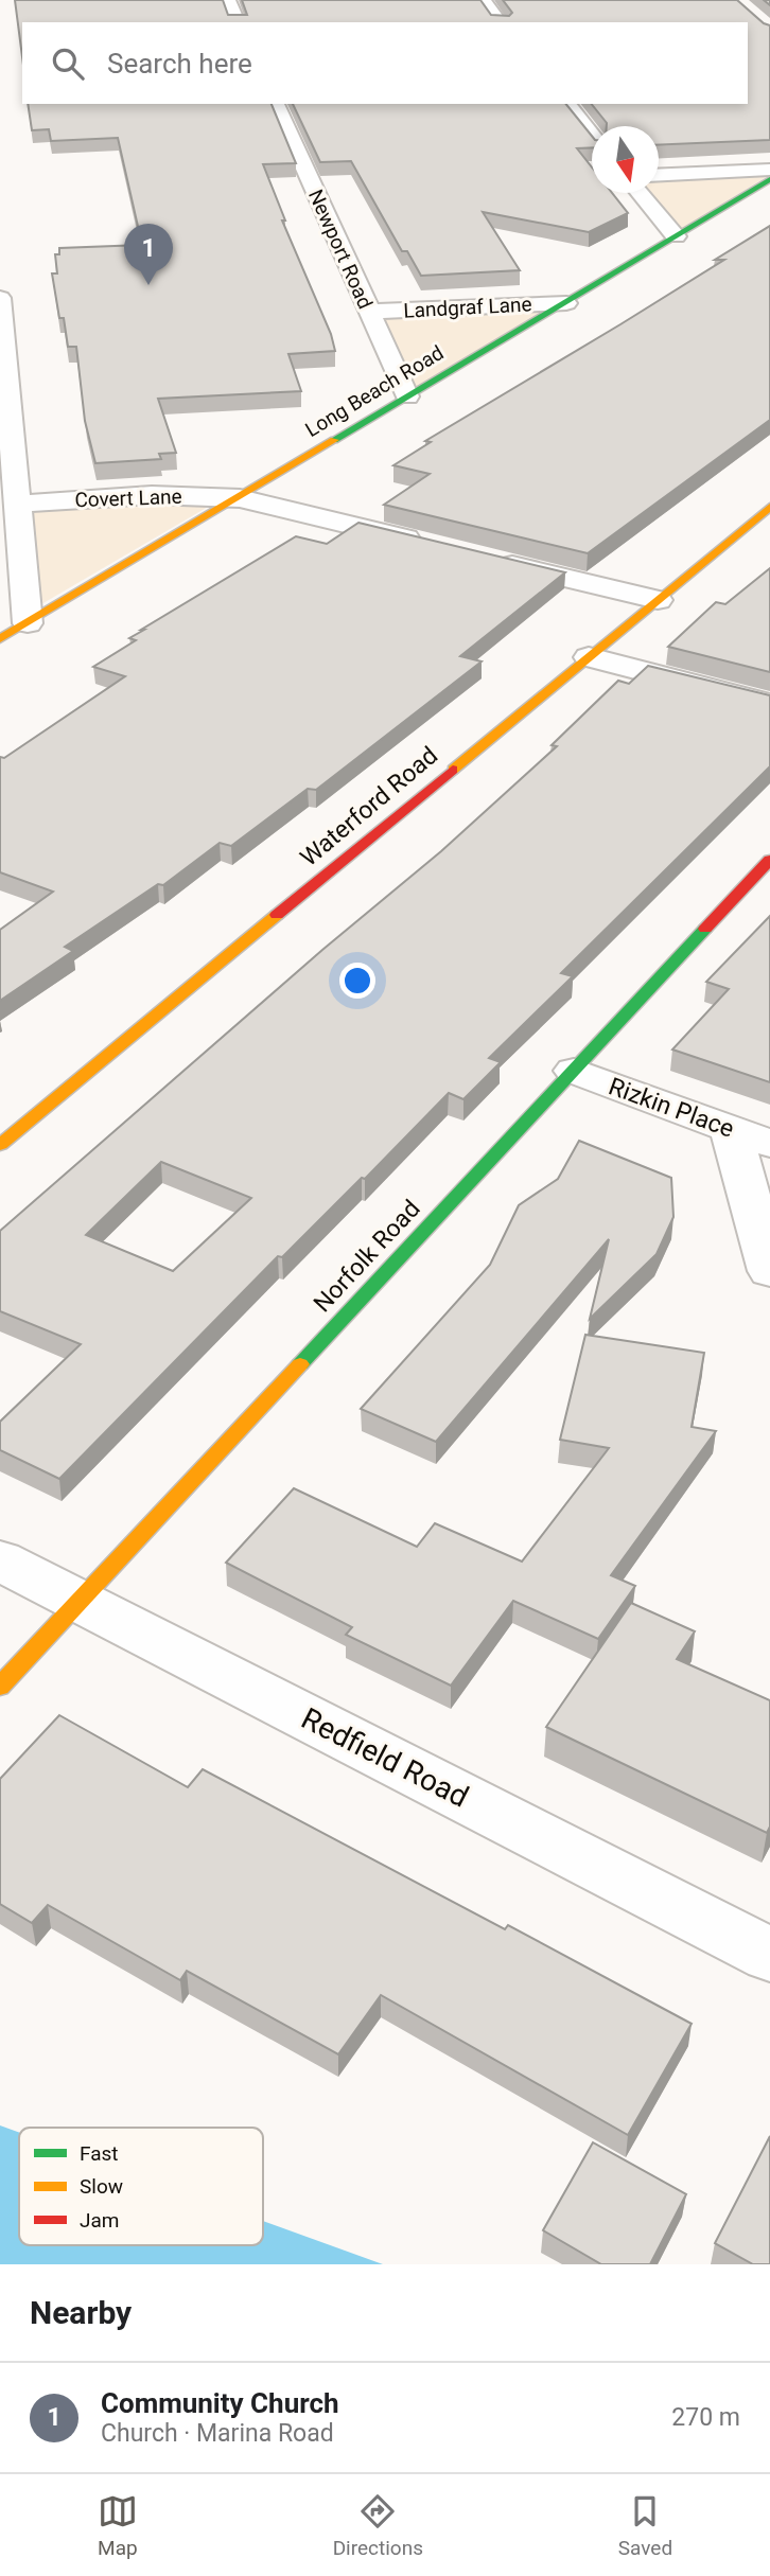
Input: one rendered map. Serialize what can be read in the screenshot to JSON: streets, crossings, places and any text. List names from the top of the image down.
{
  "streets": {
    "street": [
      "Newport Road",
      "Landgraf Lane",
      "Long Beach Road",
      "Covert Lane",
      "Waterford Road",
      "Rizkin Place",
      "Norfolk Road",
      "Redfield Road"
    ]
  },
  "crossings": [
    ["Newport Road", "Landgraf Lane"],
    ["Newport Road", "Long Beach Road"],
    ["Landgraf Lane", "Long Beach Road"],
    ["Long Beach Road", "Covert Lane"],
    ["Rizkin Place", "Norfolk Road"],
    ["Norfolk Road", "Redfield Road"]
  ],
  "legend": ["Fast", "Slow", "Jam"],
  "north": "bottom",
  "page": {
    "search": "Search here",
    "pins": "1",
    "heading": "Nearby",
    "list": [
      {
        "mark": "1",
        "name": "Community Church",
        "note": "Church · Marina Road",
        "value": "270 m"
      }
    ],
    "nav": ["Map", "Directions", "Saved"]
  }
}
